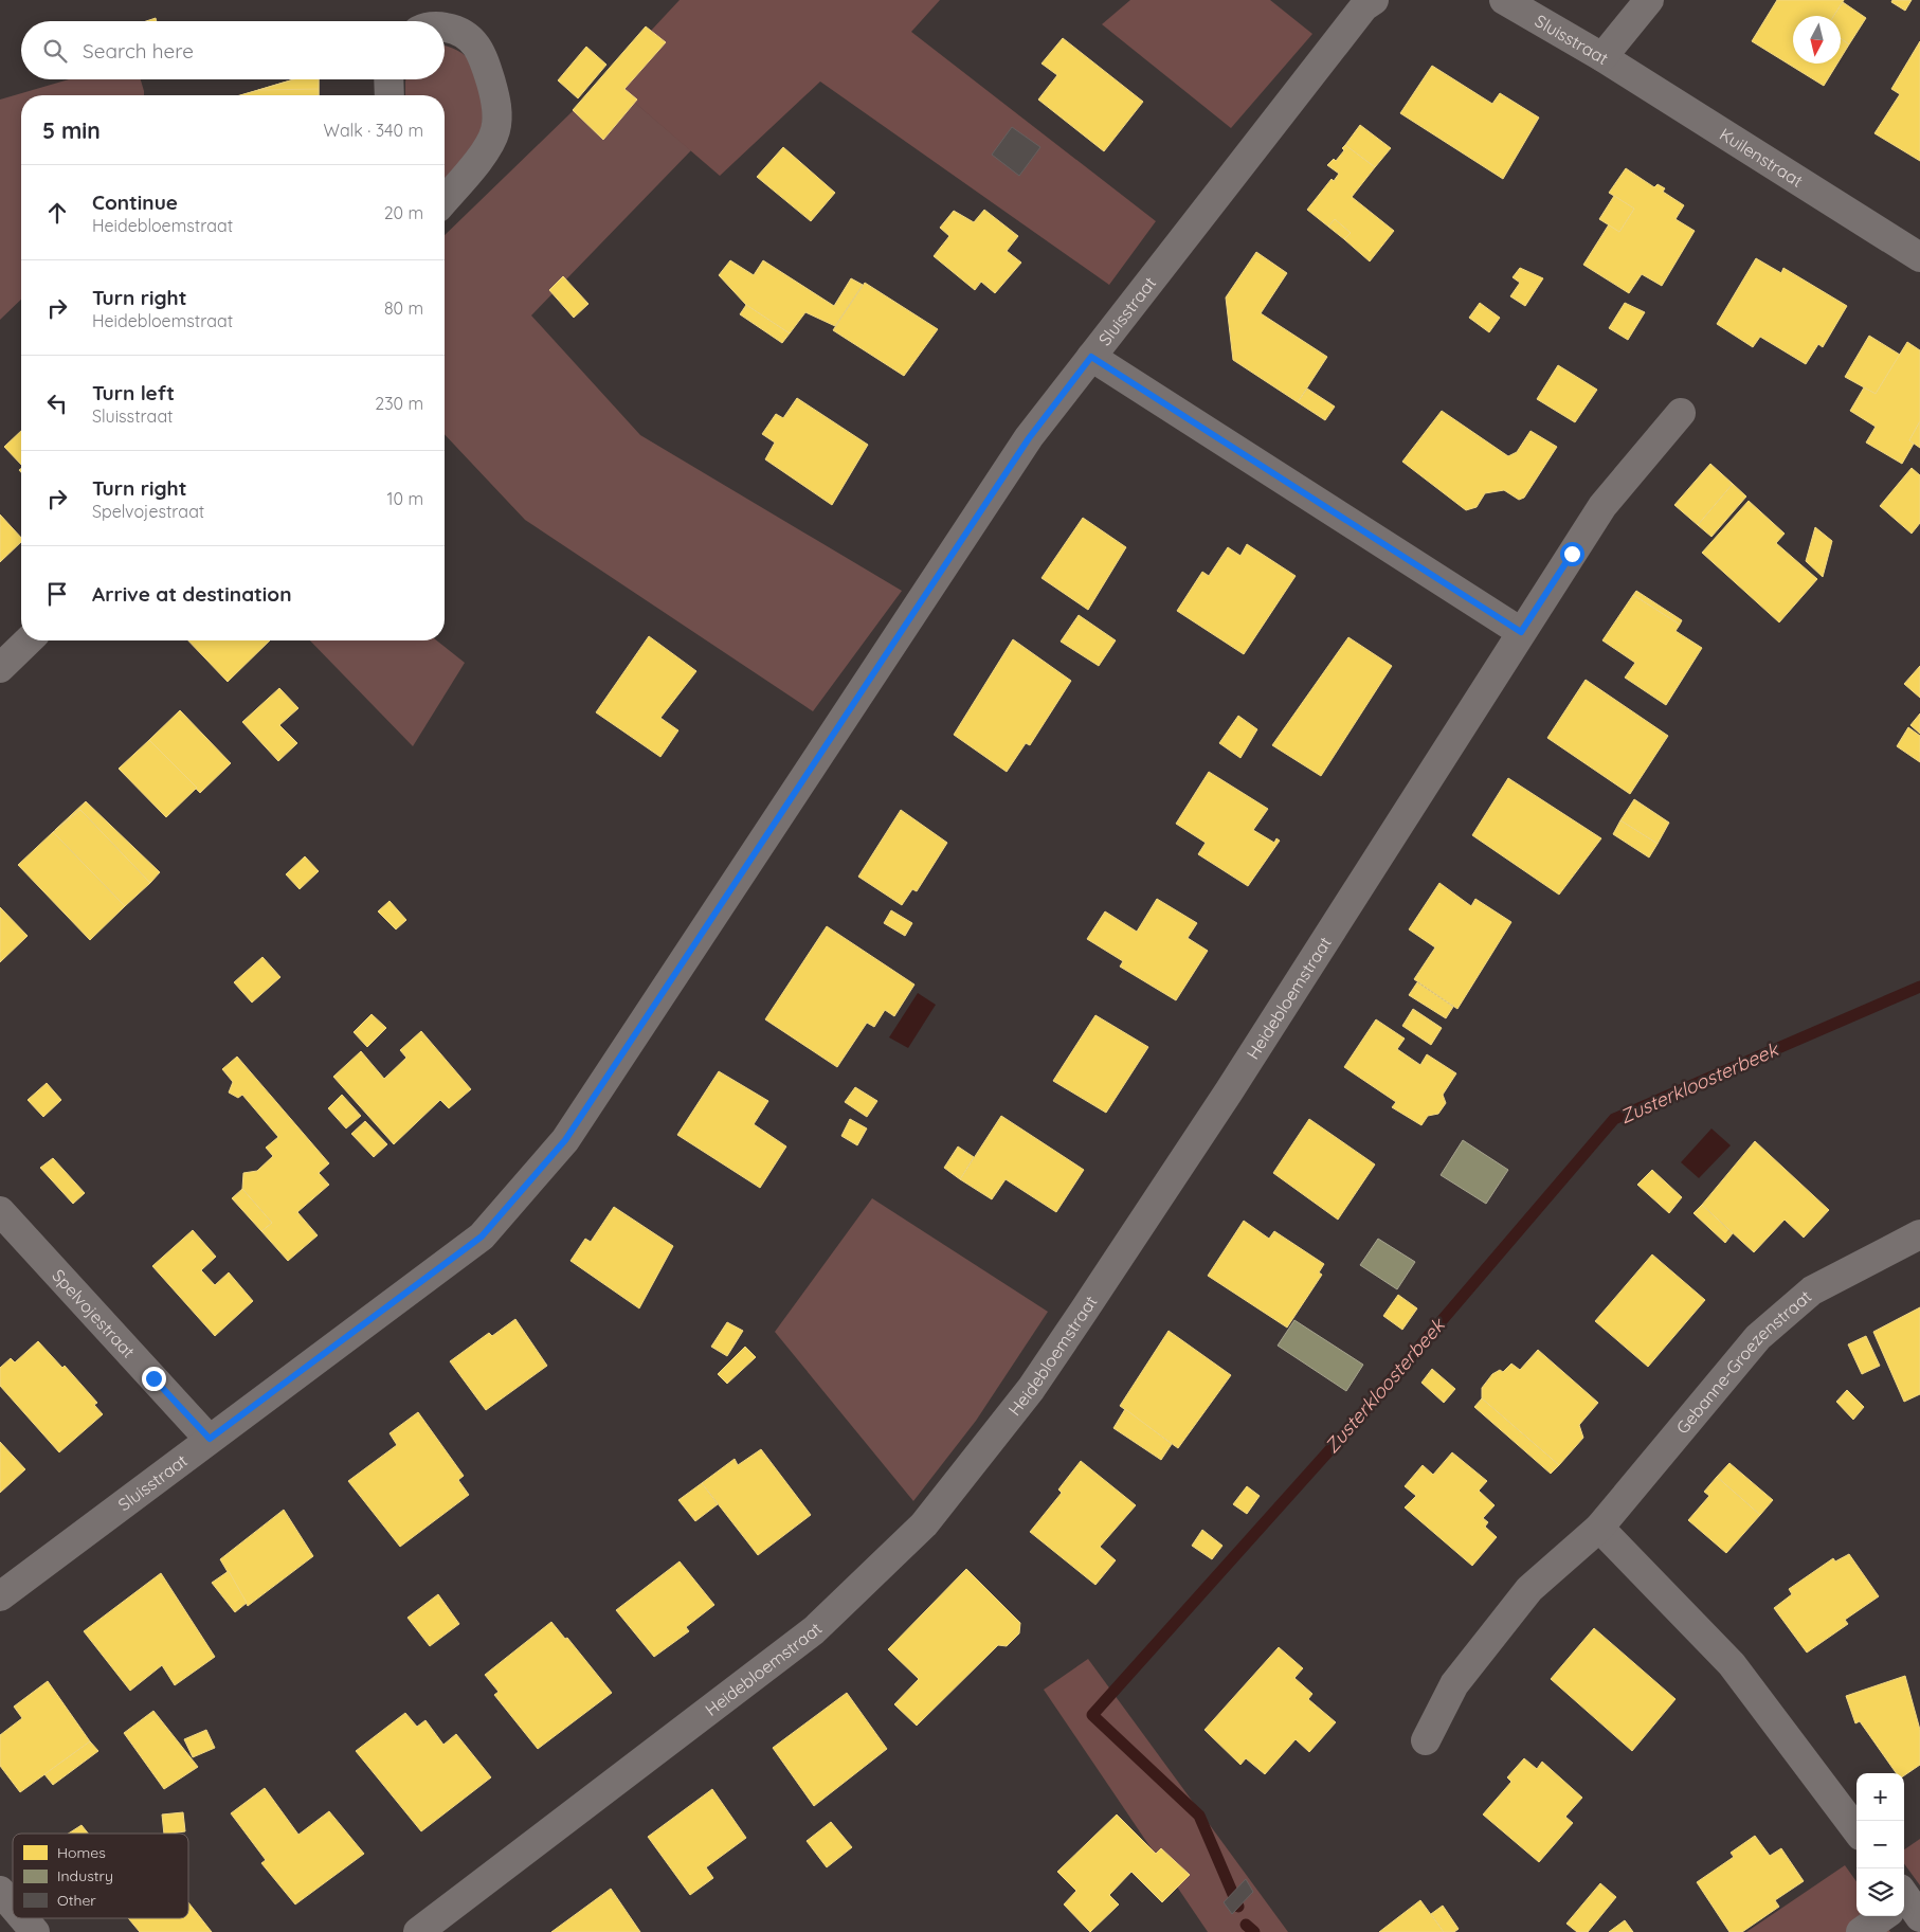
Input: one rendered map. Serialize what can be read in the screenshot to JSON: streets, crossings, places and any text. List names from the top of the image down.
{
  "streets": {
    "street": [
      "Sluisstraat",
      "Kuilenstraat",
      "Heidebloemstraat",
      "Spelvojestraat",
      "Gebanne-Groezenstraat"
    ]
  },
  "crossings": [
    ["Sluisstraat", "Kuilenstraat"],
    ["Sluisstraat", "Spelvojestraat"]
  ],
  "water": ["Zusterkloosterbeek"],
  "legend": ["Homes", "Industry", "Other"],
  "north": "bottom",
  "page": {
    "search": "Search here",
    "heading": ["5 min", "Walk · 340 m"],
    "list": [
      ["Continue", "Heidebloemstraat", "20 m"],
      ["Turn right", "Heidebloemstraat", "80 m"],
      ["Turn left", "Sluisstraat", "230 m"],
      ["Turn right", "Spelvojestraat", "10 m"],
      "Arrive at destination"
    ],
    "map_buttons": ["+", "−"]
  }
}
